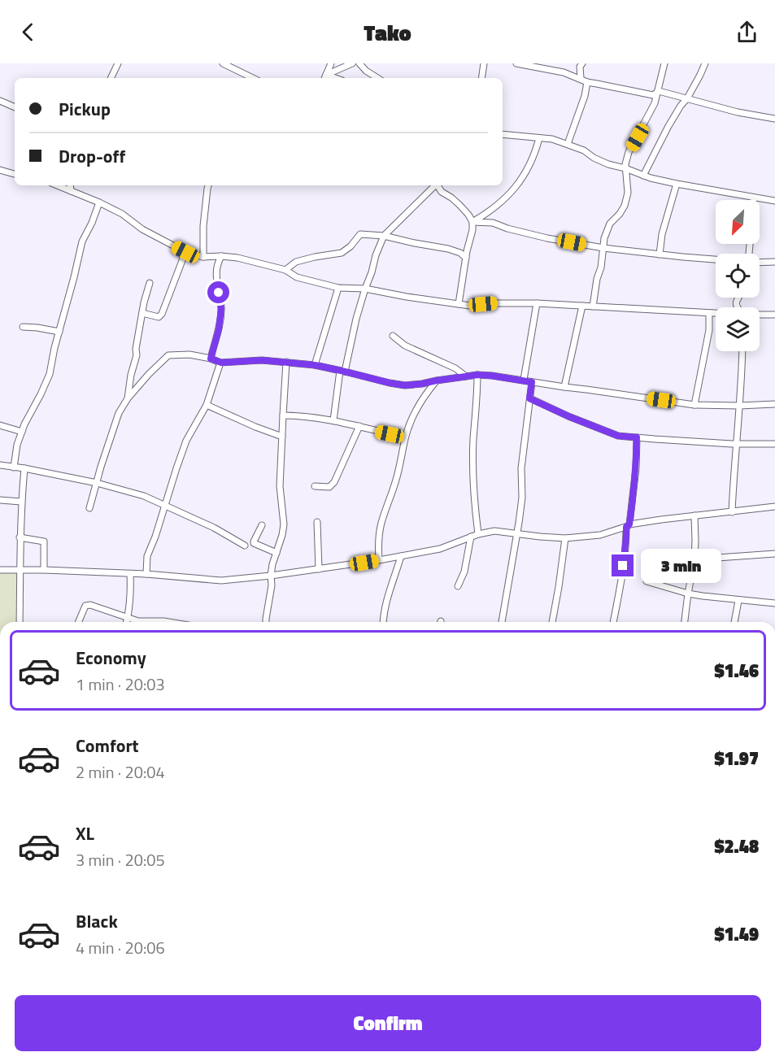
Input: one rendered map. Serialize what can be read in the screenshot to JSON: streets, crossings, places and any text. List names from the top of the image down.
{
  "north": "bottom left",
  "page": {
    "header": "Tako",
    "banner": ["Pickup", "Drop-off"],
    "bubble": "3 min",
    "list": [
      {
        "name": "Economy",
        "note": "1 min · 20:03",
        "value": "$1.46"
      },
      {
        "name": "Comfort",
        "note": "2 min · 20:04",
        "value": "$1.97"
      },
      {
        "name": "XL",
        "note": "3 min · 20:05",
        "value": "$2.48"
      },
      {
        "name": "Black",
        "note": "4 min · 20:06",
        "value": "$1.49"
      }
    ],
    "buttons": "Confirm"
  }
}
